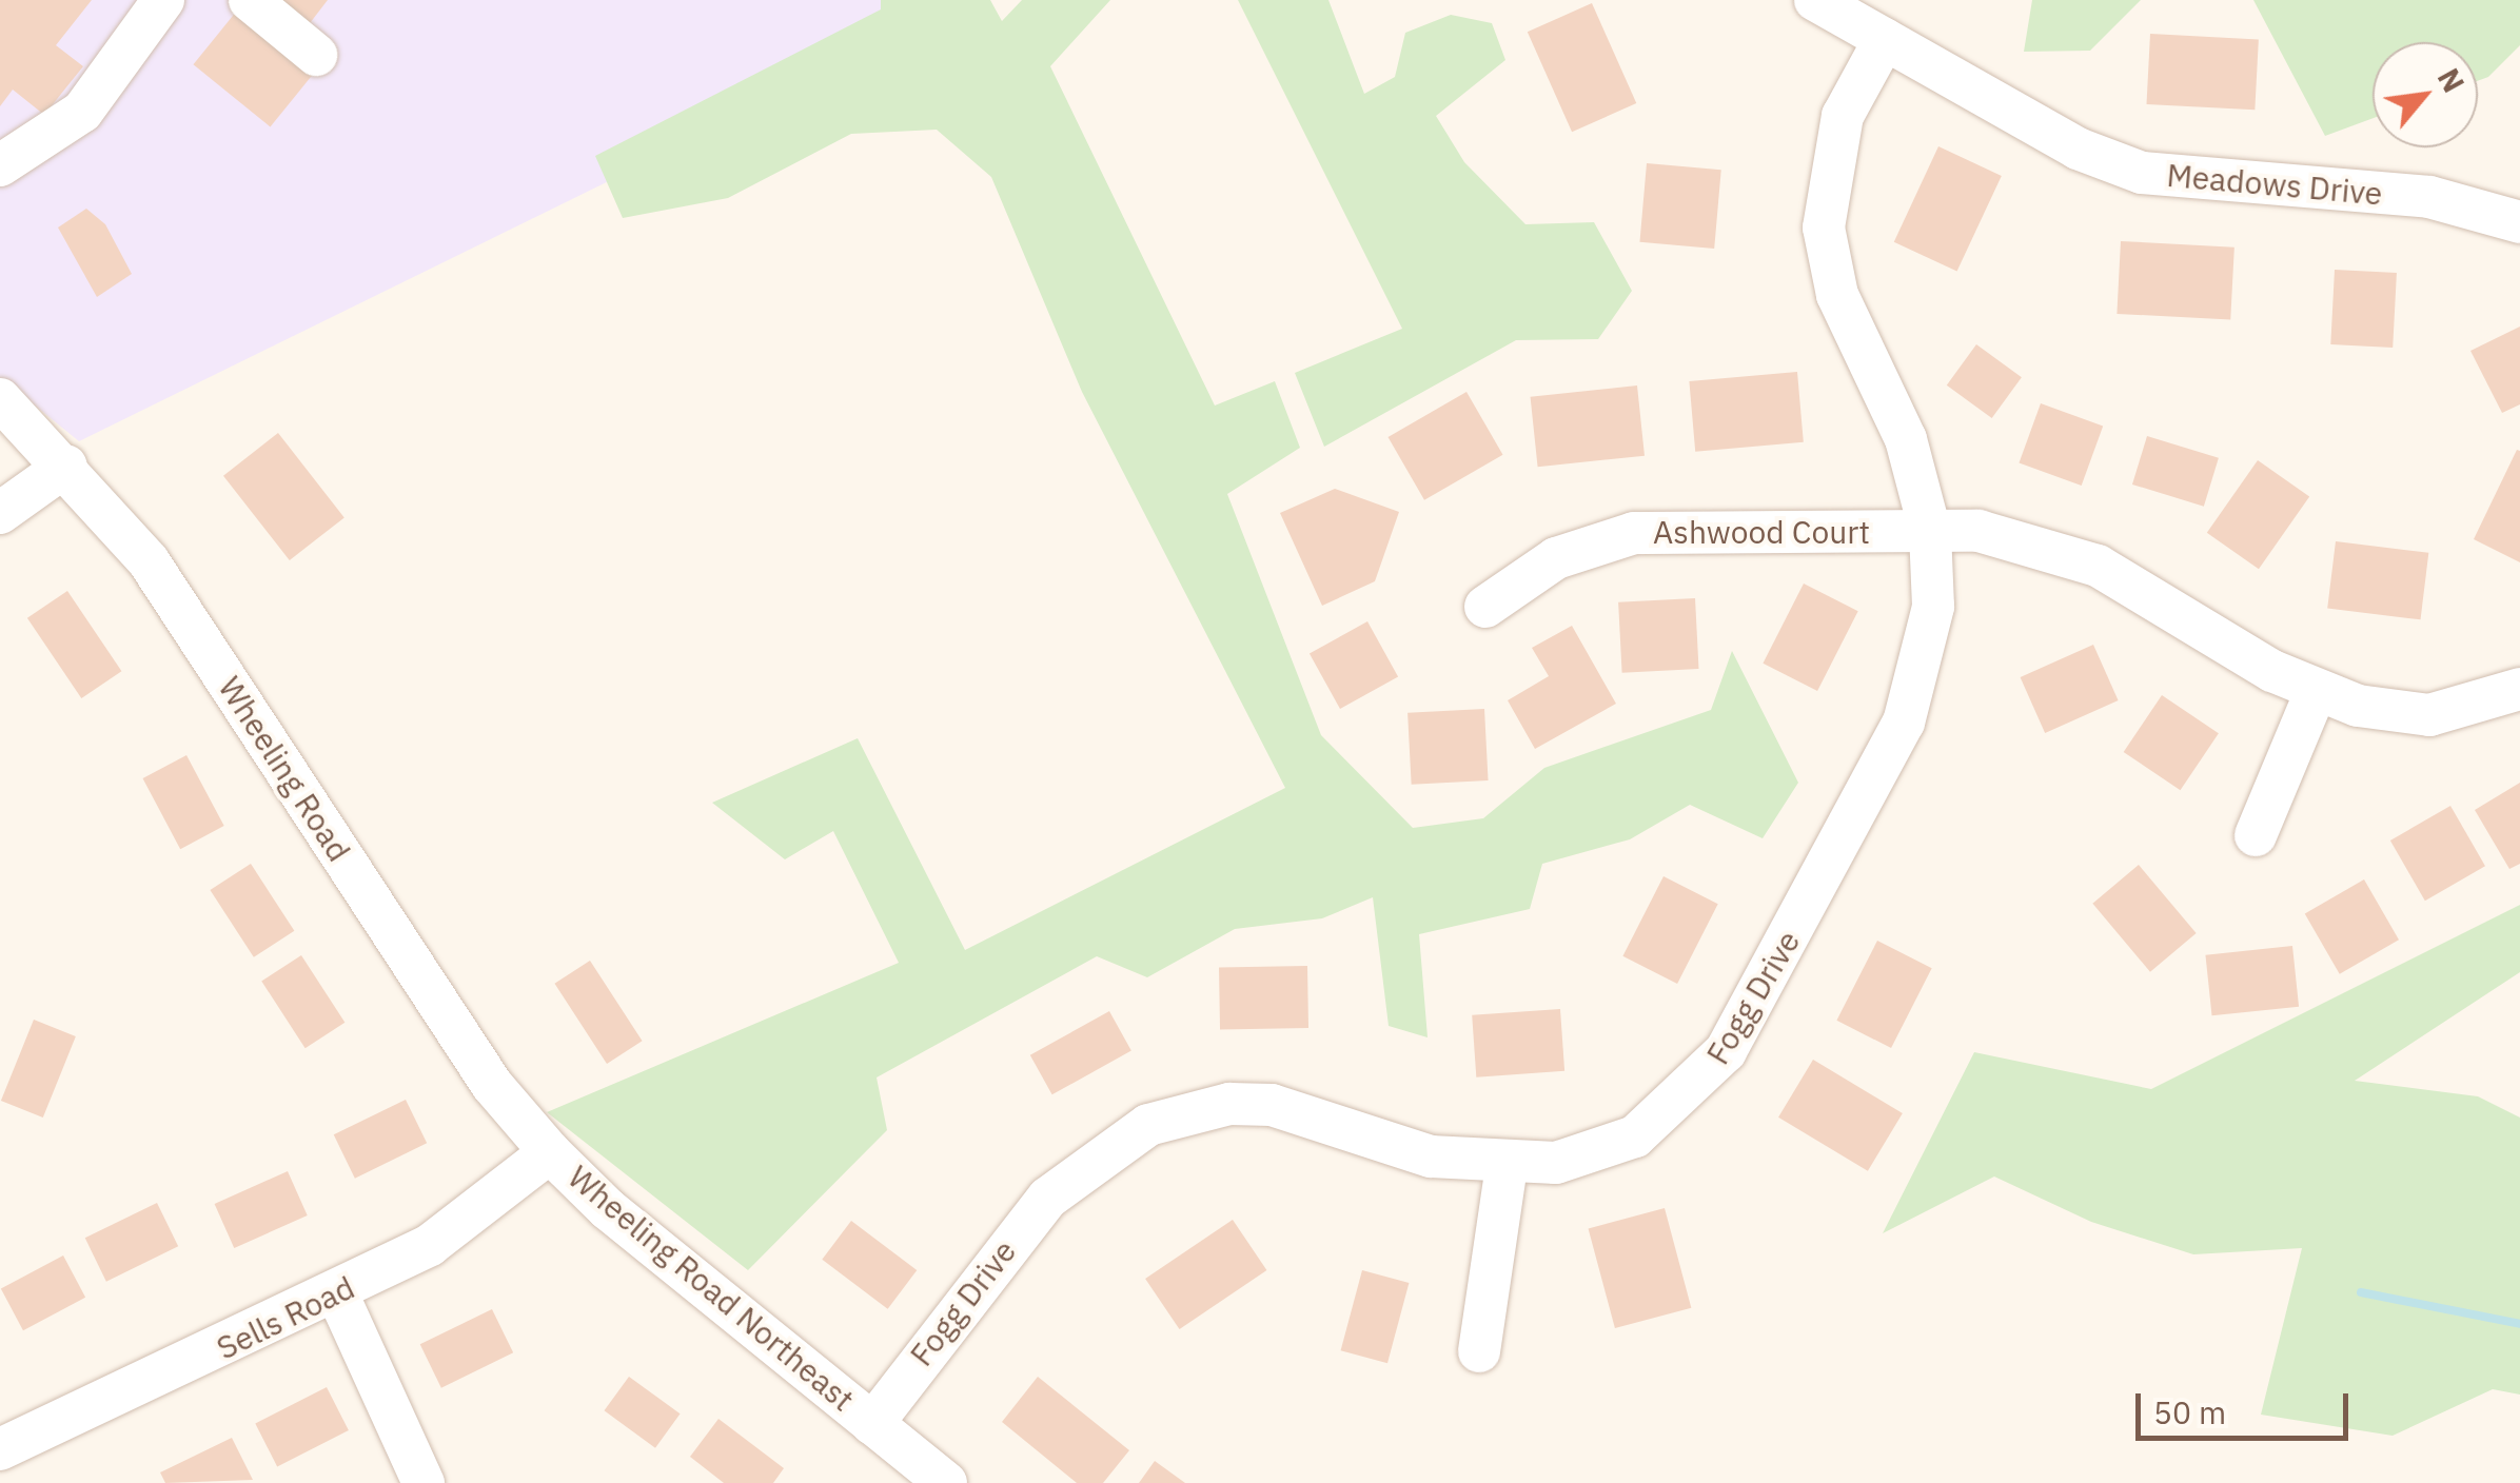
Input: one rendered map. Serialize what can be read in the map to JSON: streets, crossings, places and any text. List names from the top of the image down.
{
  "streets": {
    "street": [
      "Meadows Drive",
      "Ashwood Court",
      "Wheeling Road",
      "Fogg Drive",
      "Wheeling Road Northeast",
      "Sells Road"
    ]
  },
  "crossings": [
    ["Meadows Drive", "Fogg Drive"],
    ["Ashwood Court", "Fogg Drive"],
    ["Wheeling Road", "Wheeling Road Northeast"],
    ["Wheeling Road", "Sells Road"],
    ["Fogg Drive", "Wheeling Road Northeast"],
    ["Wheeling Road Northeast", "Sells Road"]
  ],
  "scale_bar": "50 m",
  "north": "top right"
}
